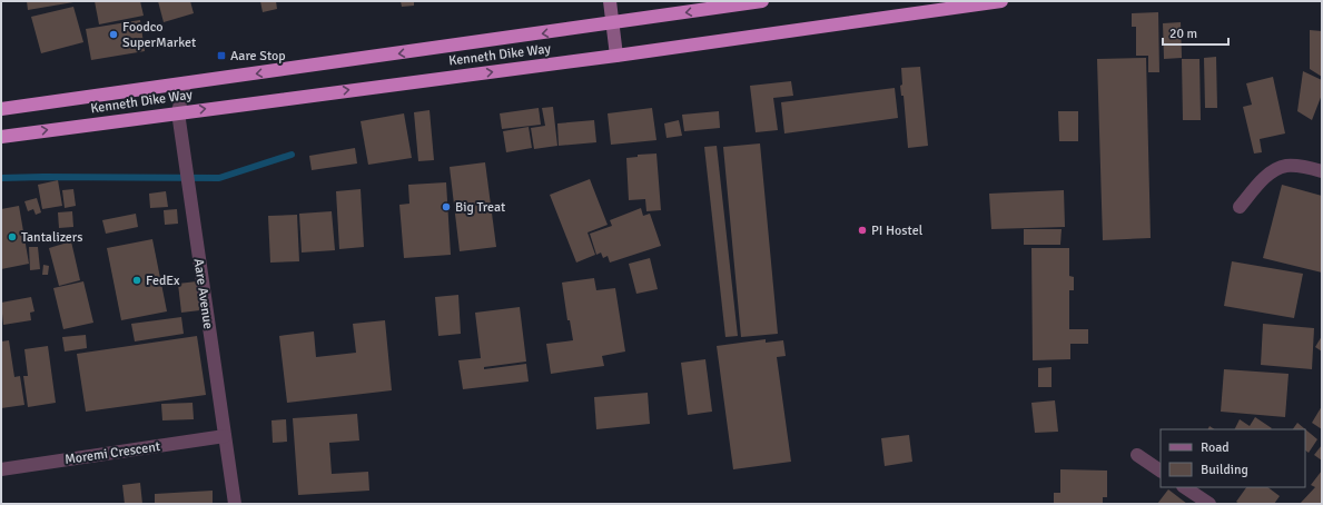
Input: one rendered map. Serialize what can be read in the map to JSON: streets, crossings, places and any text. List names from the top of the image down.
{
  "streets": {
    "highway": ["Kenneth Dike Way"],
    "street": ["Aare Avenue", "Moremi Crescent"]
  },
  "crossings": [
    ["Kenneth Dike Way", "Aare Avenue"],
    ["Aare Avenue", "Moremi Crescent"]
  ],
  "places": {
    "other": [
      "Foodco SuperMarket",
      "Big Treat",
      "PI Hostel",
      "Tantalizers",
      "FedEx"
    ],
    "transit": ["Aare Stop"]
  },
  "legend": ["Road", "Building"],
  "scale_bar": "20 m"
}
